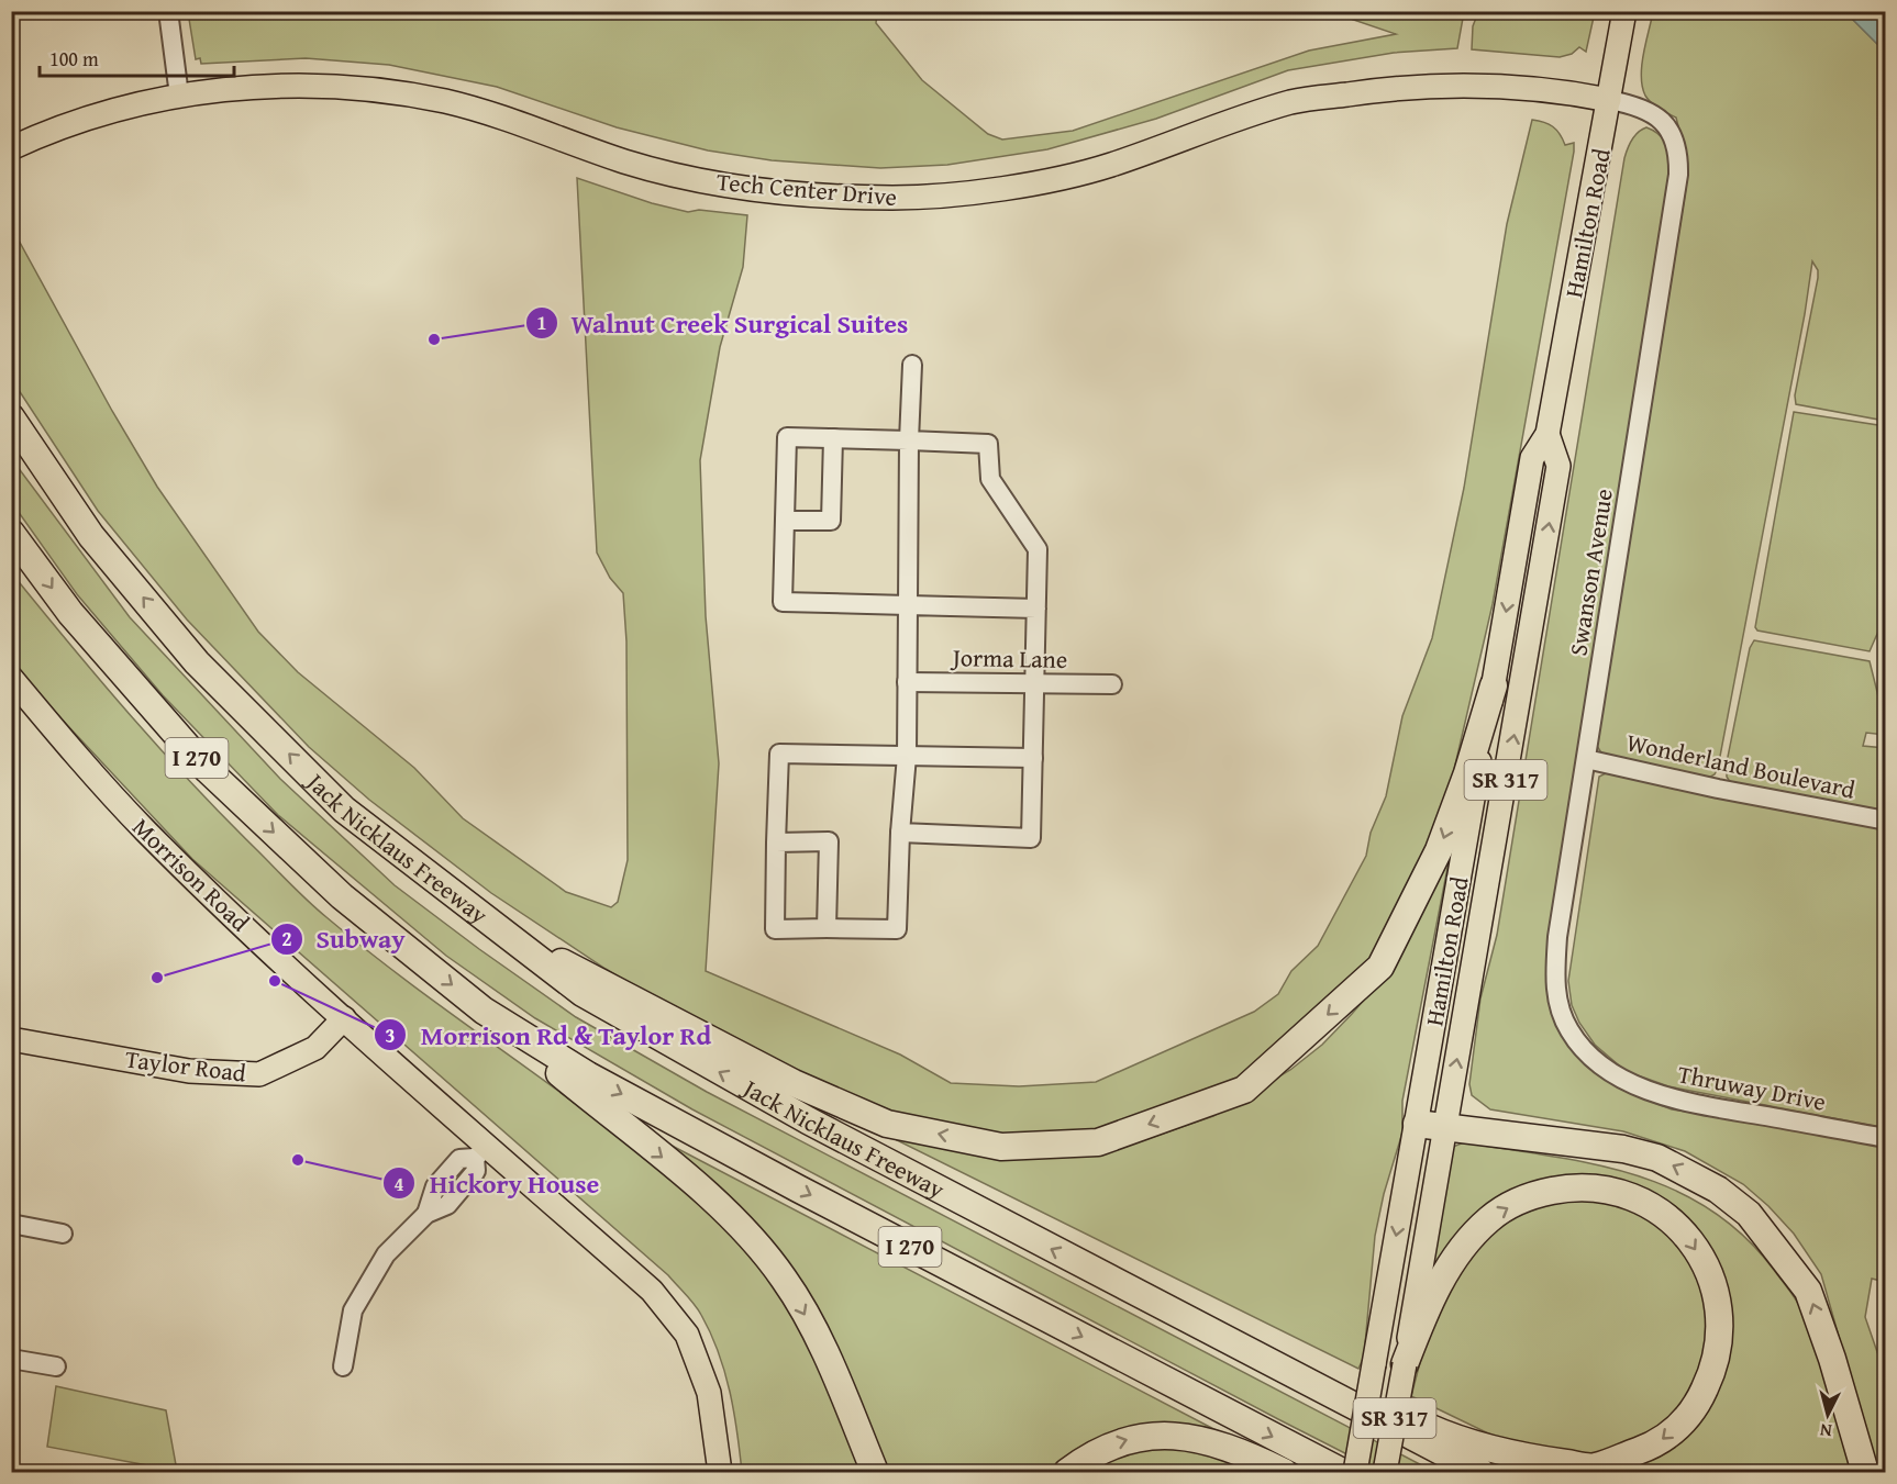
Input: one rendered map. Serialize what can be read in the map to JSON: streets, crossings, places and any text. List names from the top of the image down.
{
  "streets": {
    "highway": ["I 270", "Jack Nicklaus Freeway"],
    "main road": [
      "Tech Center Drive",
      "Hamilton Road",
      "SR 317",
      "Morrison Road",
      "Taylor Road"
    ],
    "street": [
      "Swanson Avenue",
      "Jorma Lane",
      "Wonderland Boulevard",
      "Thruway Drive"
    ]
  },
  "crossings": [
    ["Tech Center Drive", "Hamilton Road"],
    ["Tech Center Drive", "Swanson Avenue"],
    ["Hamilton Road", "Swanson Avenue"],
    ["Swanson Avenue", "Wonderland Boulevard"],
    ["Swanson Avenue", "Thruway Drive"],
    ["Morrison Road", "Taylor Road"]
  ],
  "places": [
    "Walnut Creek Surgical Suites",
    "Subway",
    "Morrison Rd & Taylor Rd",
    "Hickory House"
  ],
  "scale_bar": "100 m",
  "north": "bottom"
}
